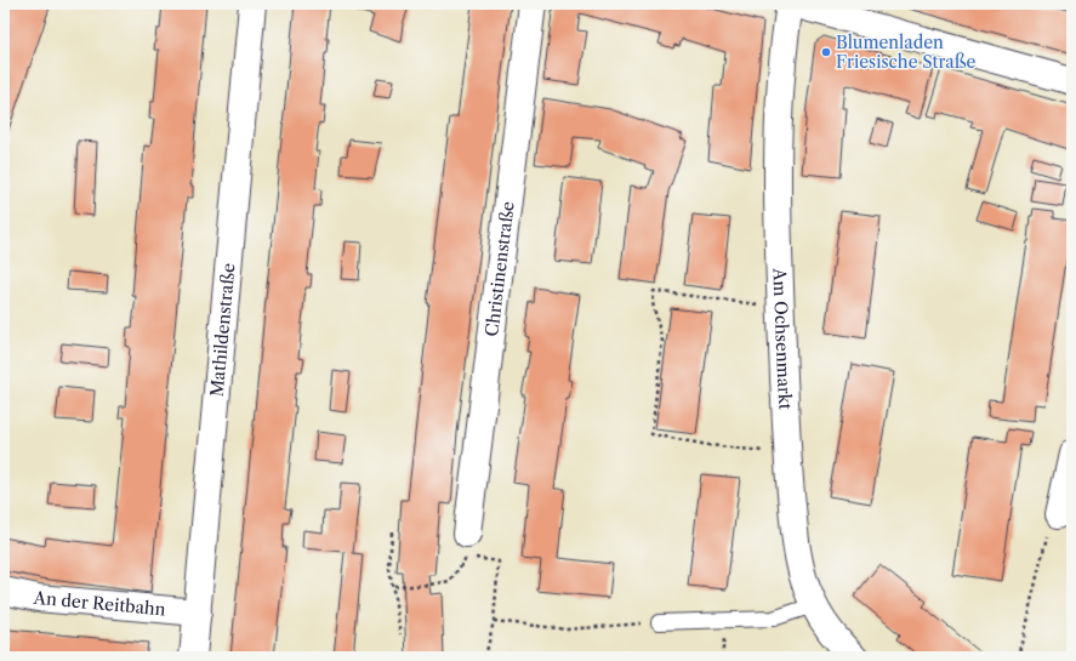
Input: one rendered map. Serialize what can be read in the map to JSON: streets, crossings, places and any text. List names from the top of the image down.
{
  "streets": {
    "street": [
      "Christinenstraße",
      "Mathildenstraße",
      "Am Ochsenmarkt",
      "An der Reitbahn"
    ]
  },
  "crossings": [
    ["Mathildenstraße", "An der Reitbahn"]
  ],
  "places": ["Blumenladen Friesische Straße"]
}
